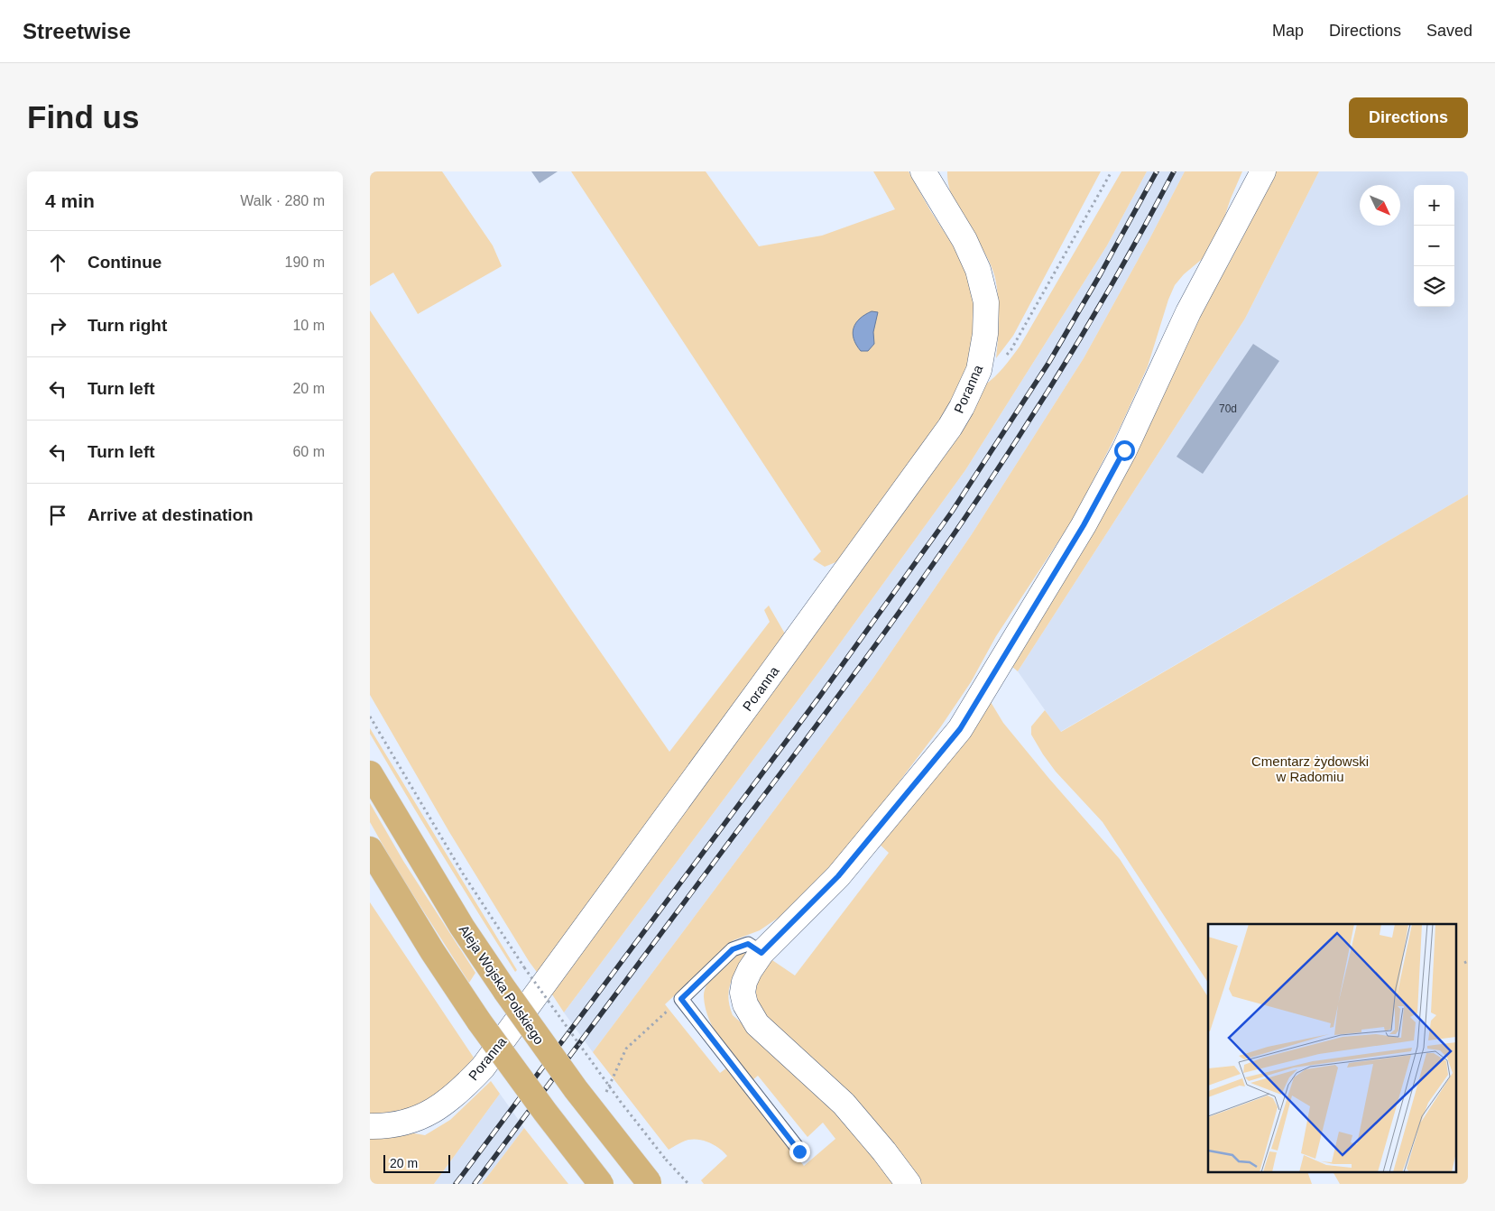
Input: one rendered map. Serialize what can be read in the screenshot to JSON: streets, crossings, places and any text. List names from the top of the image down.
{
  "streets": {
    "main road": ["Aleja Wojska Polskiego"],
    "street": ["Poranna"]
  },
  "parks": ["Cmentarz żydowski w Radomiu"],
  "house_numbers": ["70d"],
  "scale_bar": "20 m",
  "north": "bottom right",
  "page": {
    "header": "Streetwise",
    "nav": ["Map", "Directions", "Saved"],
    "buttons": "Directions",
    "title": "Find us",
    "heading": ["4 min", "Walk · 280 m"],
    "map_buttons": ["+", "−"],
    "list": [
      ["Continue", "190 m"],
      ["Turn right", "10 m"],
      ["Turn left", "20 m"],
      ["Turn left", "60 m"],
      "Arrive at destination"
    ],
    "scale": "20 m"
  }
}
